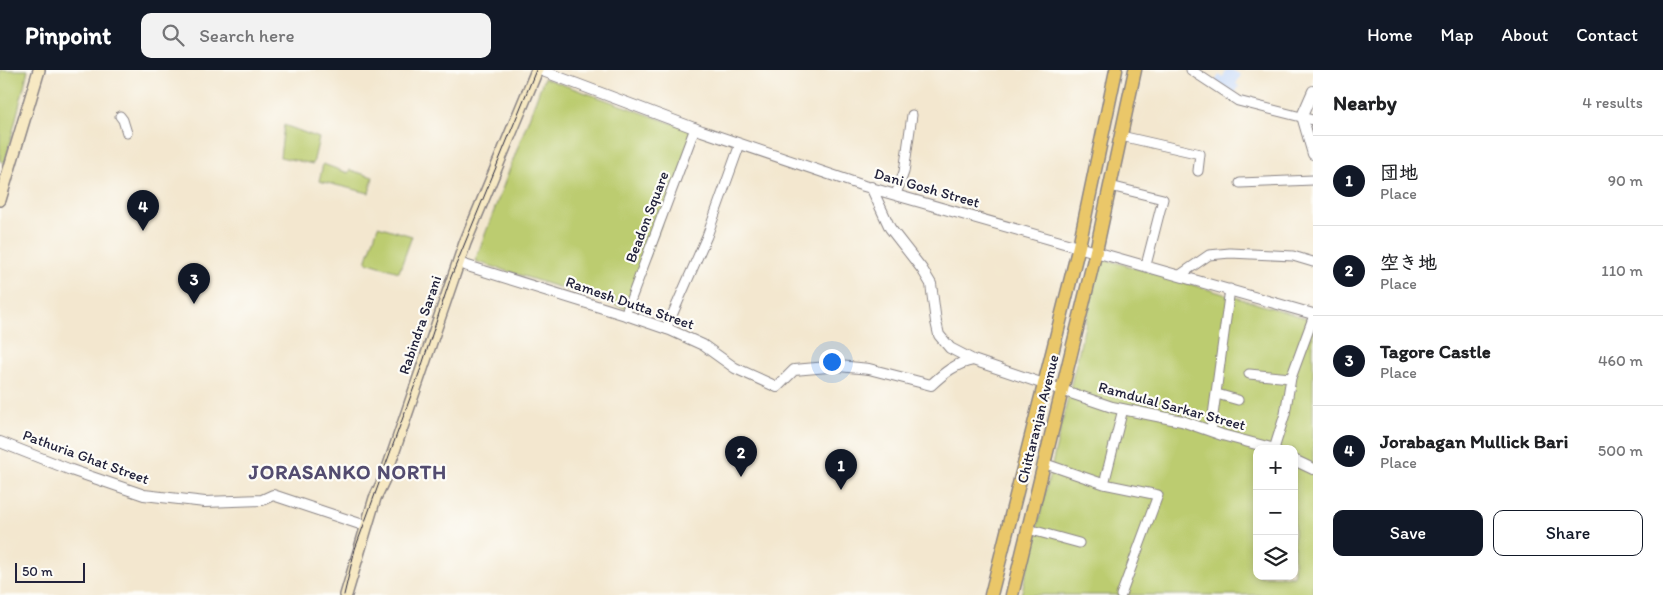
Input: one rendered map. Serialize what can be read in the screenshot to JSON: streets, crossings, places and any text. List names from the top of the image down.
{
  "streets": {
    "main road": ["Rabindra Sarani", "Chittaranjan Avenue"],
    "street": [
      "Dani Gosh Street",
      "Beadon Square",
      "Ramesh Dutta Street",
      "Ramdulal Sarkar Street",
      "Pathuria Ghat Street"
    ]
  },
  "crossings": [
    ["Dani Gosh Street", "Beadon Square"],
    ["Dani Gosh Street", "Rabindra Sarani"],
    ["Dani Gosh Street", "Chittaranjan Avenue"],
    ["Beadon Square", "Ramesh Dutta Street"],
    ["Ramesh Dutta Street", "Rabindra Sarani"],
    ["Rabindra Sarani", "Pathuria Ghat Street"],
    ["Ramdulal Sarkar Street", "Chittaranjan Avenue"]
  ],
  "districts": ["JORASANKO NORTH"],
  "scale_bar": "50 m",
  "page": {
    "header": "Pinpoint",
    "search": "Search here",
    "nav": [
      "Home",
      "Map",
      "About",
      "Contact"
    ],
    "heading": ["Nearby", "4 results"],
    "list": [
      {
        "mark": "1",
        "name": "団地",
        "note": "Place",
        "value": "90 m"
      },
      {
        "mark": "2",
        "name": "空き地",
        "note": "Place",
        "value": "110 m"
      },
      {
        "mark": "3",
        "name": "Tagore Castle",
        "note": "Place",
        "value": "460 m"
      },
      {
        "mark": "4",
        "name": "Jorabagan Mullick Bari",
        "note": "Place",
        "value": "500 m"
      }
    ],
    "pins": [
      "4",
      "3",
      "2",
      "1"
    ],
    "map_buttons": ["+", "−"],
    "buttons": ["Save", "Share"],
    "scale": "50 m"
  }
}
